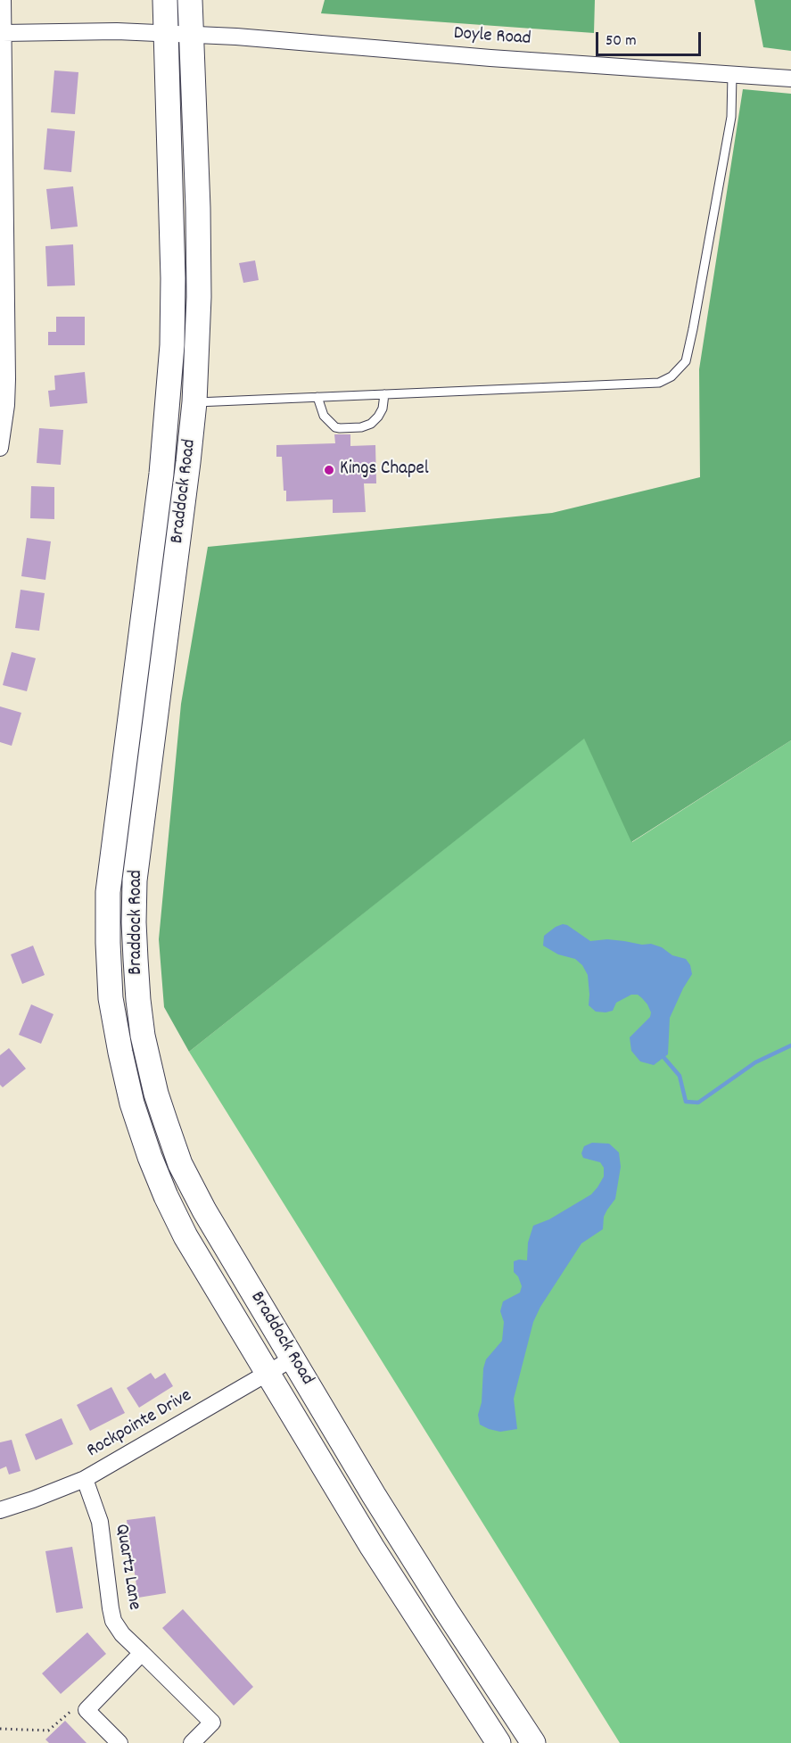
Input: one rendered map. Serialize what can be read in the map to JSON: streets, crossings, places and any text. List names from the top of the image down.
{
  "streets": {
    "main road": ["Braddock Road"],
    "street": ["Doyle Road", "Rockpointe Drive", "Quartz Lane"]
  },
  "crossings": [
    ["Doyle Road", "Braddock Road"],
    ["Braddock Road", "Rockpointe Drive"],
    ["Rockpointe Drive", "Quartz Lane"]
  ],
  "places": ["Kings Chapel"],
  "scale_bar": "50 m"
}
